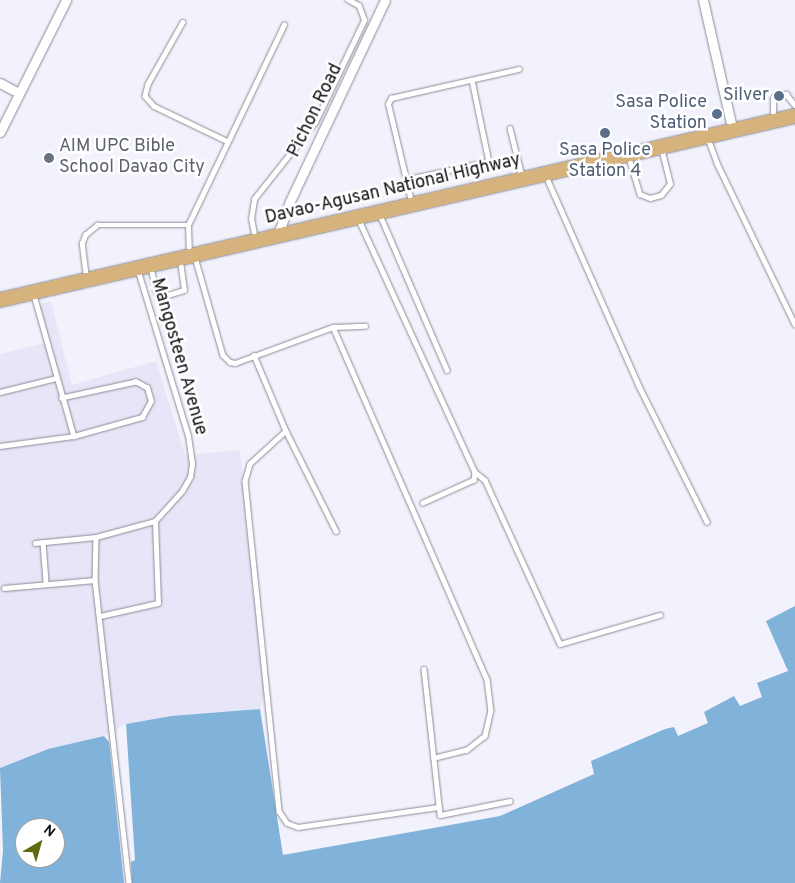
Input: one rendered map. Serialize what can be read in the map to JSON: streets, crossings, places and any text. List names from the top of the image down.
{
  "streets": {
    "main road": ["Davao-Agusan National Highway"],
    "street": ["Pichon Road"],
    "lane": ["Mangosteen Avenue"]
  },
  "crossings": [
    ["Pichon Road", "Davao-Agusan National Highway"],
    ["Davao-Agusan National Highway", "Mangosteen Avenue"]
  ],
  "places": [
    "Silver",
    "Sasa Police Station",
    "Sasa Police Station 4",
    "AIM UPC Bible School Davao City"
  ],
  "north": "top right"
}
